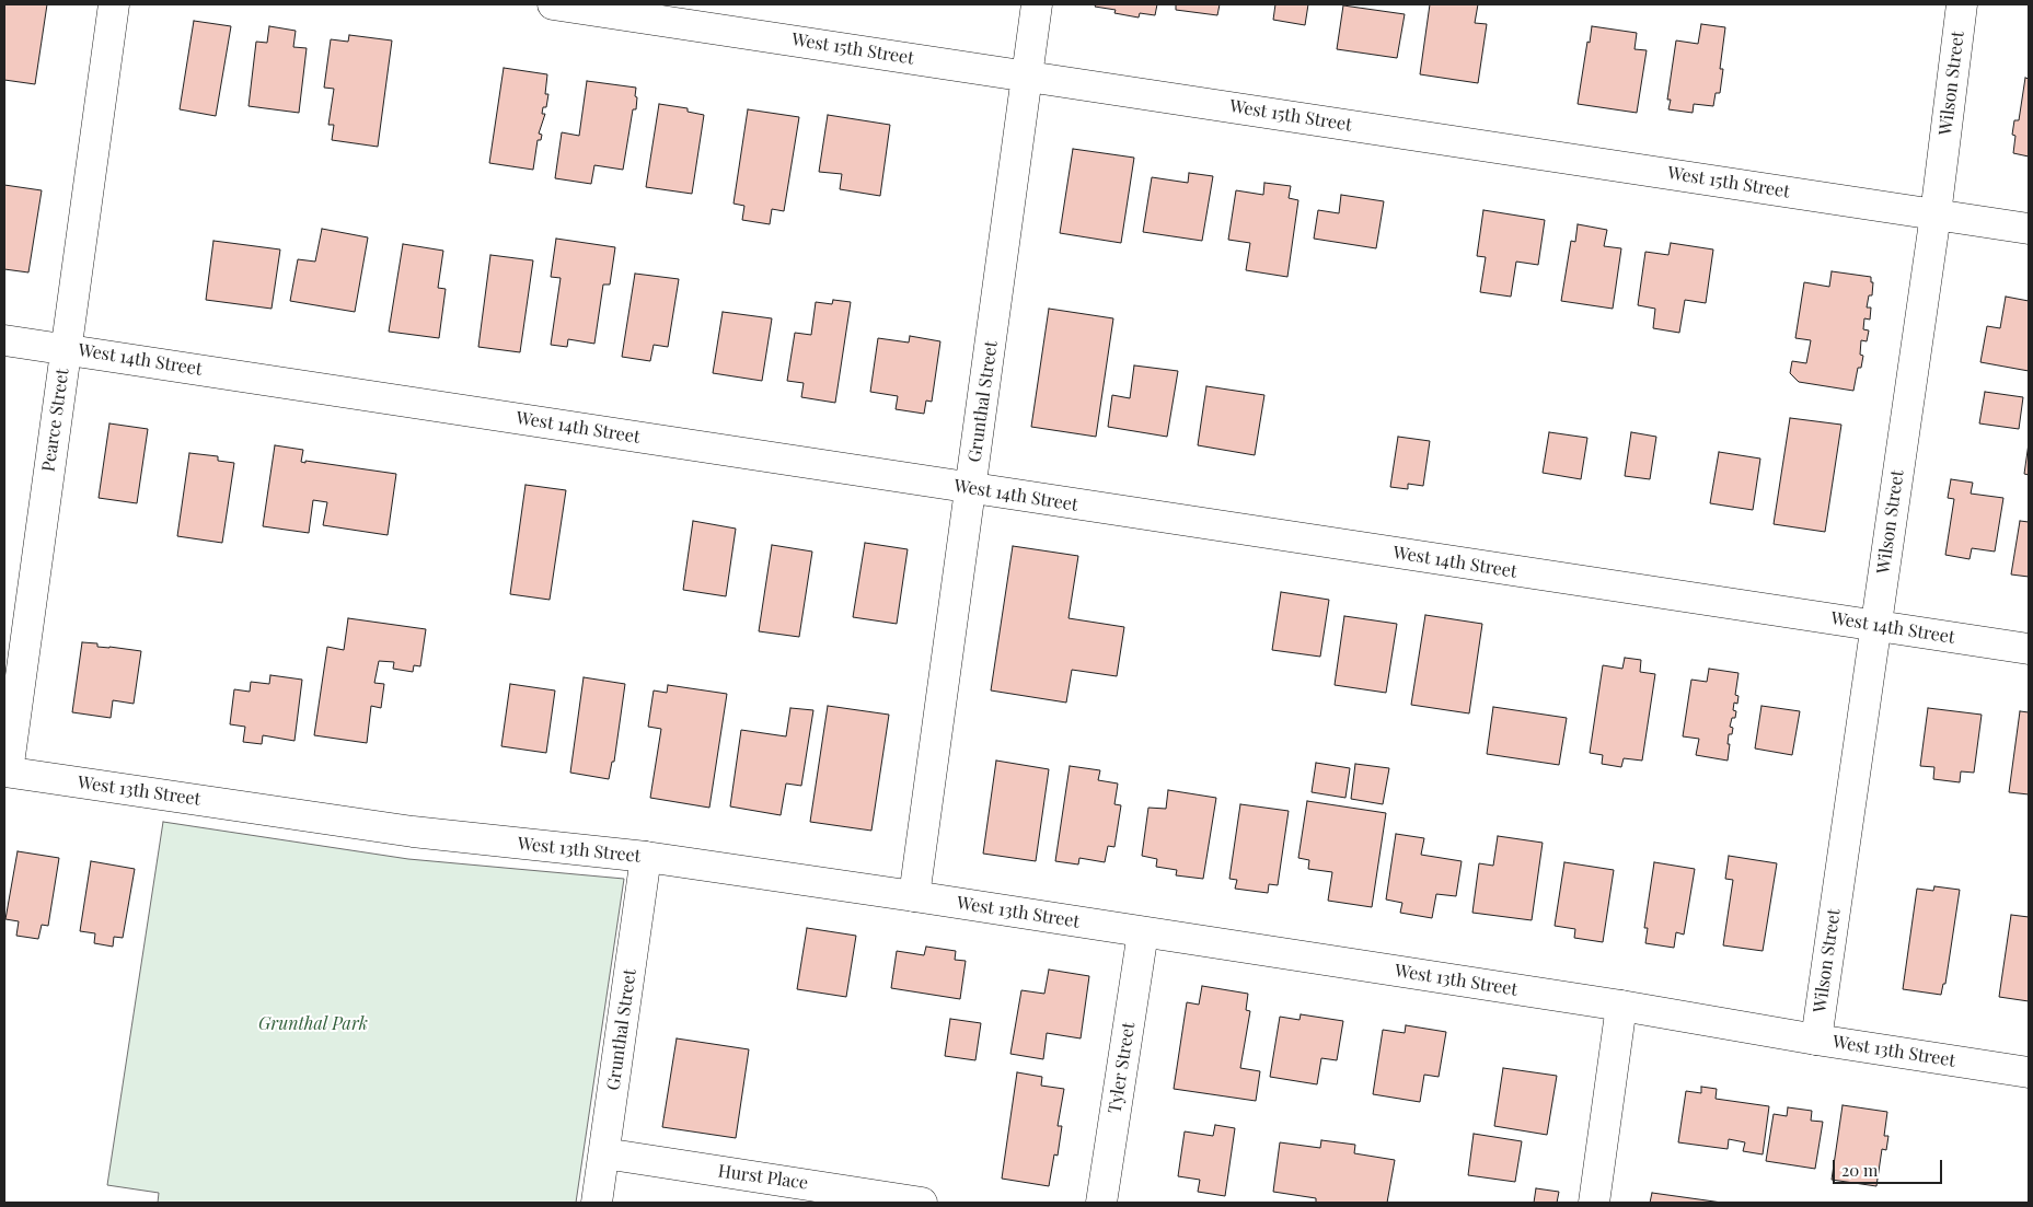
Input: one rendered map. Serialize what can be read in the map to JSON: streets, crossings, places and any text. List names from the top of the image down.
{
  "streets": {
    "street": [
      "West 15th Street",
      "Wilson Street",
      "West 14th Street",
      "Grunthal Street",
      "Pearce Street",
      "West 13th Street",
      "Tyler Street",
      "Hurst Place"
    ]
  },
  "crossings": [
    ["West 15th Street", "Wilson Street"],
    ["West 15th Street", "Grunthal Street"],
    ["Wilson Street", "West 14th Street"],
    ["Wilson Street", "West 13th Street"],
    ["West 14th Street", "Grunthal Street"],
    ["West 14th Street", "Pearce Street"],
    ["Grunthal Street", "West 13th Street"],
    ["Grunthal Street", "Hurst Place"],
    ["Pearce Street", "West 13th Street"],
    ["West 13th Street", "Tyler Street"]
  ],
  "parks": ["Grunthal Park"],
  "scale_bar": "20 m"
}
